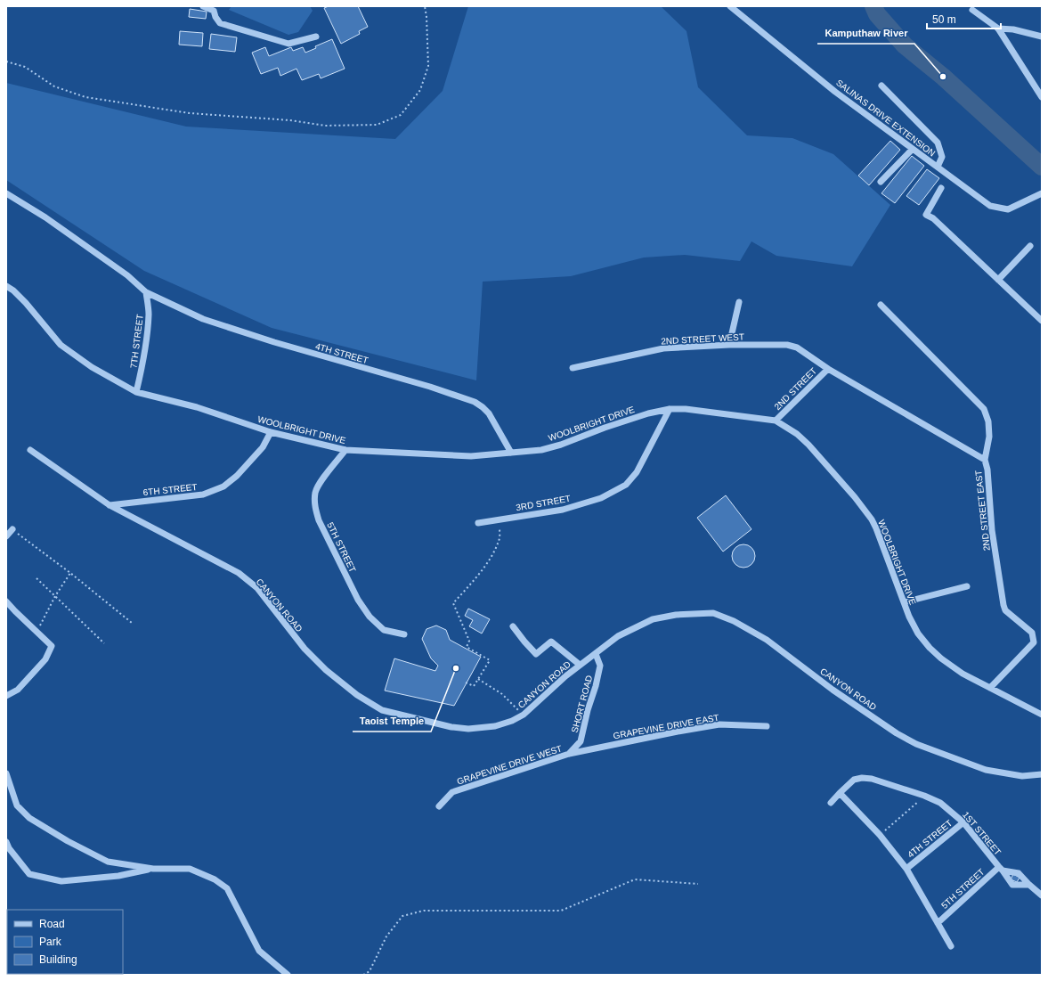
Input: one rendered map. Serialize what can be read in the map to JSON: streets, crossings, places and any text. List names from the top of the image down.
{
  "streets": {
    "street": [
      "SALINAS DRIVE EXTENSION",
      "2ND STREET WEST",
      "7TH STREET",
      "4TH STREET",
      "2ND STREET",
      "WOOLBRIGHT DRIVE",
      "6TH STREET",
      "3RD STREET",
      "2ND STREET EAST",
      "5TH STREET",
      "CANYON ROAD",
      "SHORT ROAD",
      "GRAPEVINE DRIVE EAST",
      "GRAPEVINE DRIVE WEST",
      "1ST STREET"
    ]
  },
  "crossings": [
    ["2ND STREET WEST", "2ND STREET"],
    ["2ND STREET WEST", "2ND STREET EAST"],
    ["7TH STREET", "4TH STREET"],
    ["7TH STREET", "WOOLBRIGHT DRIVE"],
    ["4TH STREET", "WOOLBRIGHT DRIVE"],
    ["4TH STREET", "1ST STREET"],
    ["2ND STREET", "WOOLBRIGHT DRIVE"],
    ["2ND STREET", "2ND STREET EAST"],
    ["WOOLBRIGHT DRIVE", "6TH STREET"],
    ["WOOLBRIGHT DRIVE", "3RD STREET"],
    ["WOOLBRIGHT DRIVE", "2ND STREET EAST"],
    ["WOOLBRIGHT DRIVE", "5TH STREET"],
    ["6TH STREET", "CANYON ROAD"],
    ["5TH STREET", "1ST STREET"],
    ["CANYON ROAD", "SHORT ROAD"],
    ["SHORT ROAD", "GRAPEVINE DRIVE EAST"],
    ["SHORT ROAD", "GRAPEVINE DRIVE WEST"],
    ["GRAPEVINE DRIVE EAST", "GRAPEVINE DRIVE WEST"]
  ],
  "places": ["Kamputhaw River", "Taoist Temple"],
  "legend": ["Road", "Park", "Building"],
  "scale_bar": "50 m"
}
